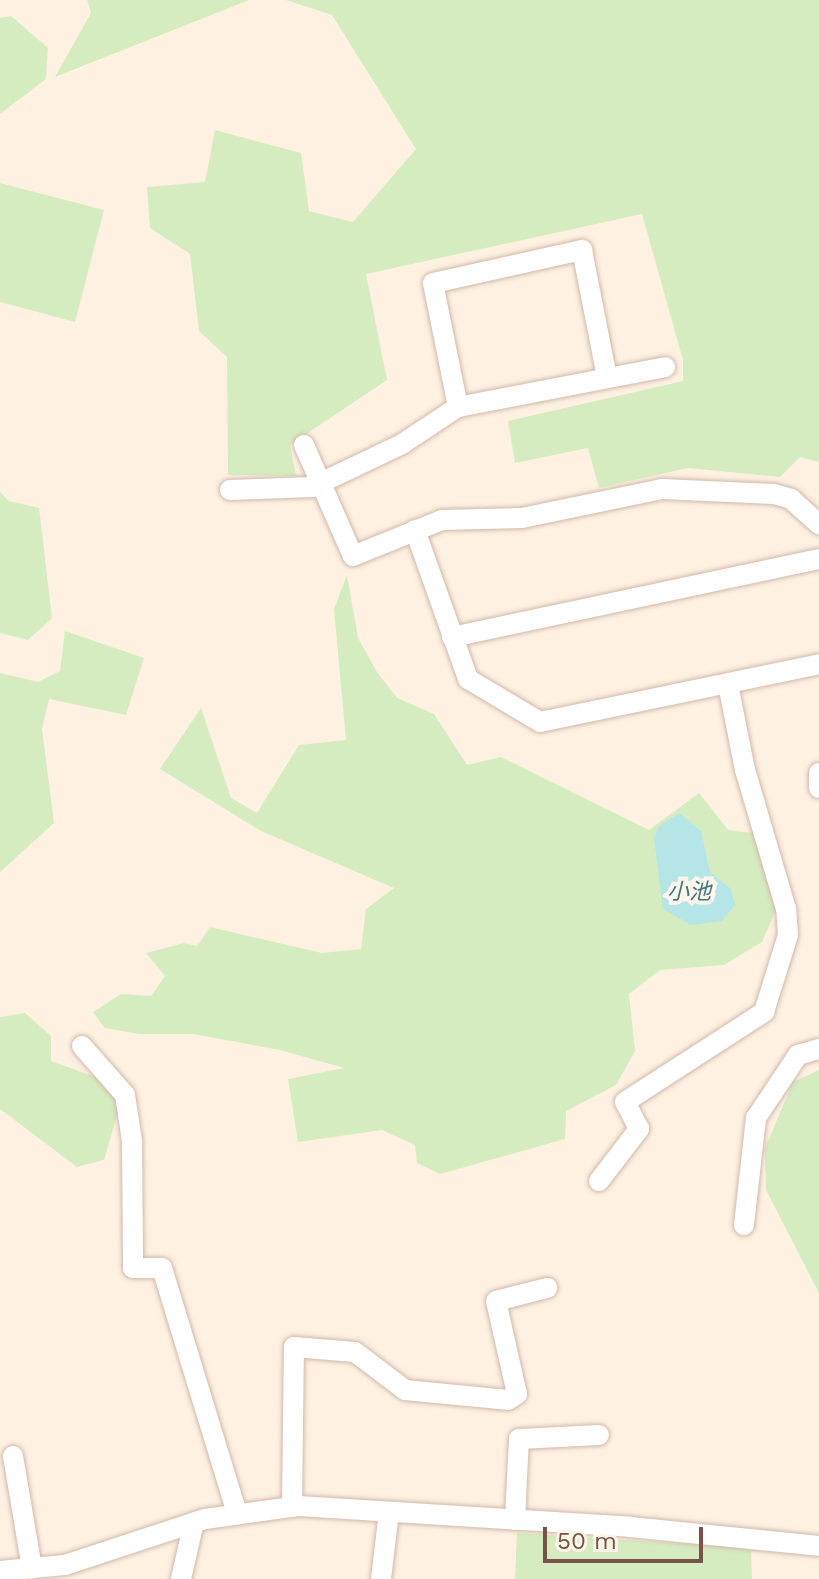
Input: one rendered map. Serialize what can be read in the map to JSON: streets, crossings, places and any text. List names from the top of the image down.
{
  "water": ["小池"],
  "scale_bar": "50 m"
}
